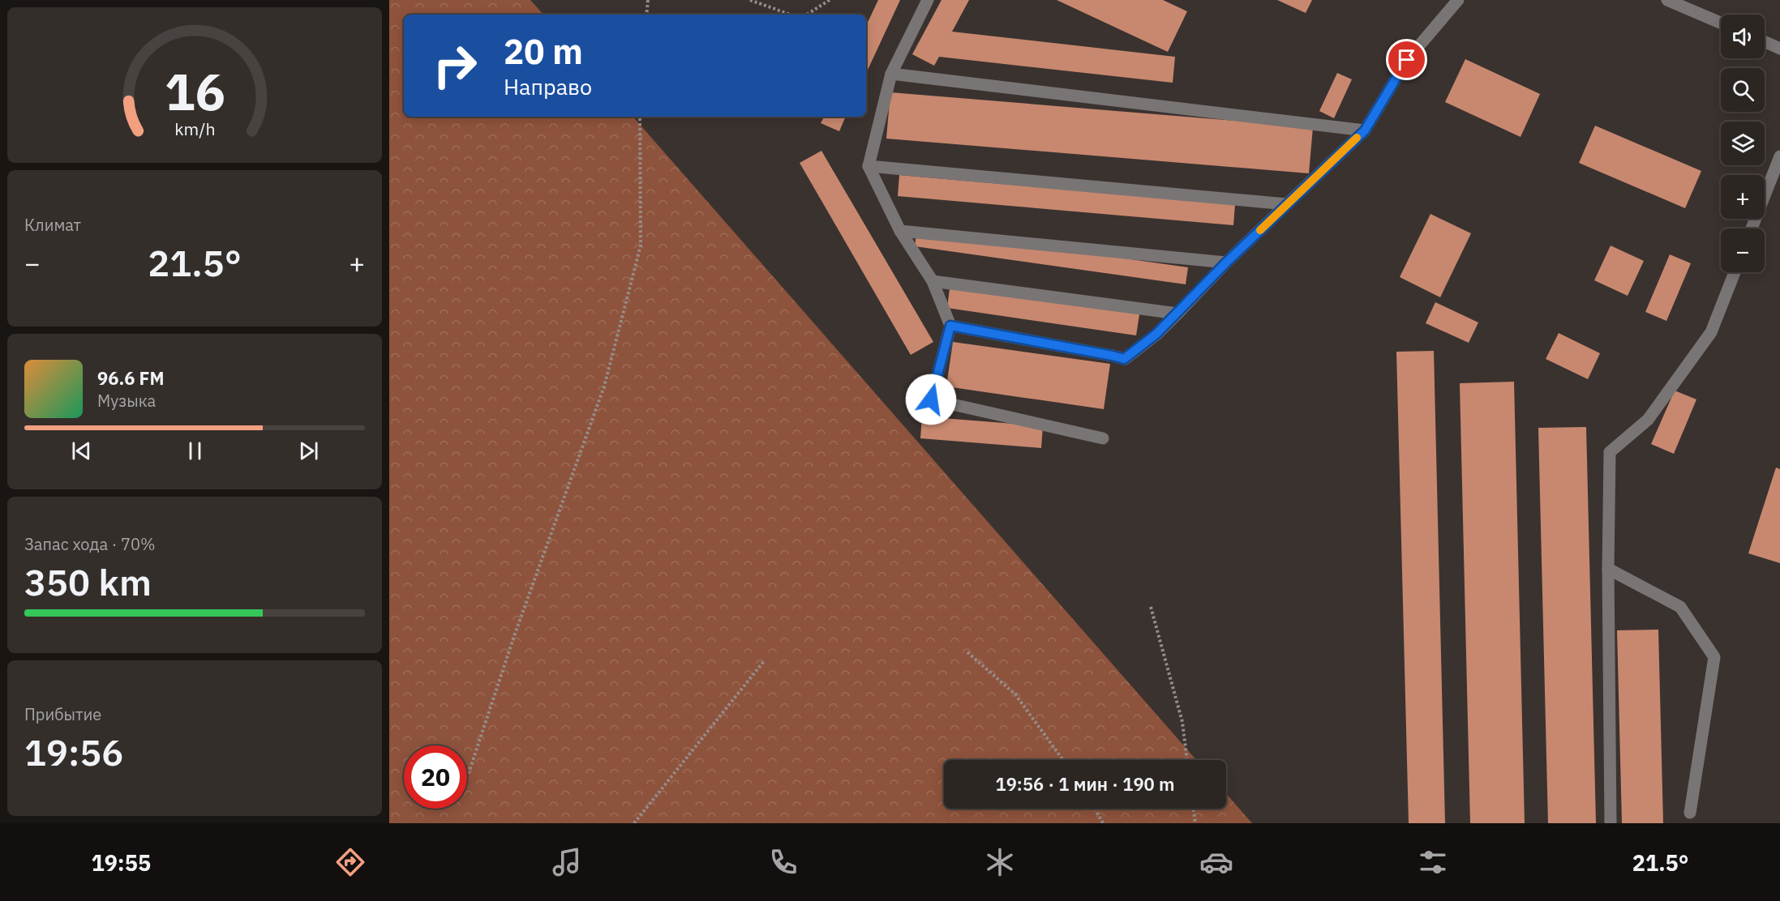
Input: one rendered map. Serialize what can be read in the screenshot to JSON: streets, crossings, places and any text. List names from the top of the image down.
{
  "page": {
    "map_buttons": ["+", "−"],
    "turn": ["20 m", "Направо"],
    "tile": [
      "Климат",
      ["Запас хода · 70%", "350 km"],
      ["Прибытие", "19:56"]
    ],
    "heat": ["−", "21.5°", "+"],
    "song": ["96.6 FM", "Музыка"],
    "limit": "20",
    "trip": "19:56 · 1 мин · 190 m",
    "tabs": ["19:55", "21.5°"],
    "gauge": ["16", "km/h"]
  }
}
